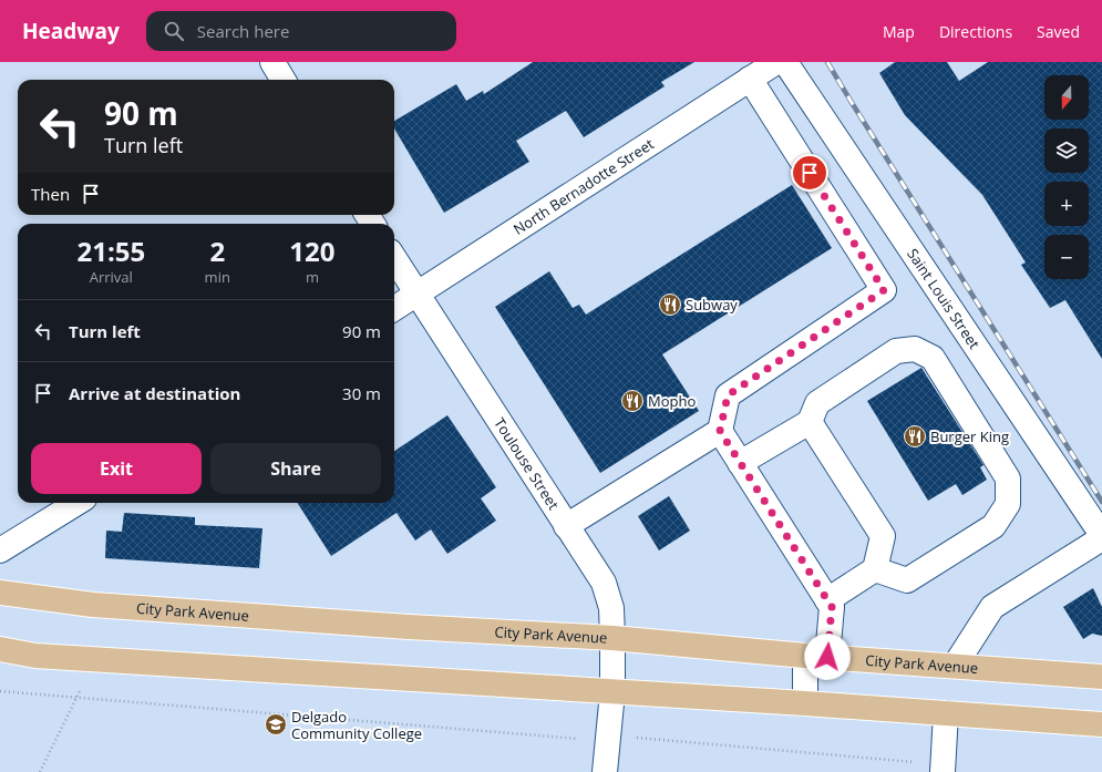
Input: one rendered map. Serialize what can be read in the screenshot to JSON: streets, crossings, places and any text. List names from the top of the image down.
{
  "streets": {
    "main road": ["City Park Avenue"],
    "street": ["North Bernadotte Street", "Saint Louis Street", "Toulouse Street"]
  },
  "crossings": [
    ["North Bernadotte Street", "Toulouse Street"],
    ["Toulouse Street", "City Park Avenue"]
  ],
  "places": {
    "restaurant": ["Subway", "Mopho", "Burger King"],
    "school or university": ["Delgado Community College"]
  },
  "north": "bottom",
  "page": {
    "header": "Headway",
    "search": "Search here",
    "nav": ["Map", "Directions", "Saved"],
    "map_buttons": ["+", "−"],
    "turn": ["90 m", "Turn left"],
    "then": "Then",
    "eta": [
      "21:55",
      "Arrival",
      "2",
      "min",
      "120",
      "m"
    ],
    "list": [
      {
        "name": "Turn left",
        "value": "90 m"
      },
      {
        "name": "Arrive at destination",
        "value": "30 m"
      }
    ],
    "buttons": ["Exit", "Share"]
  }
}
